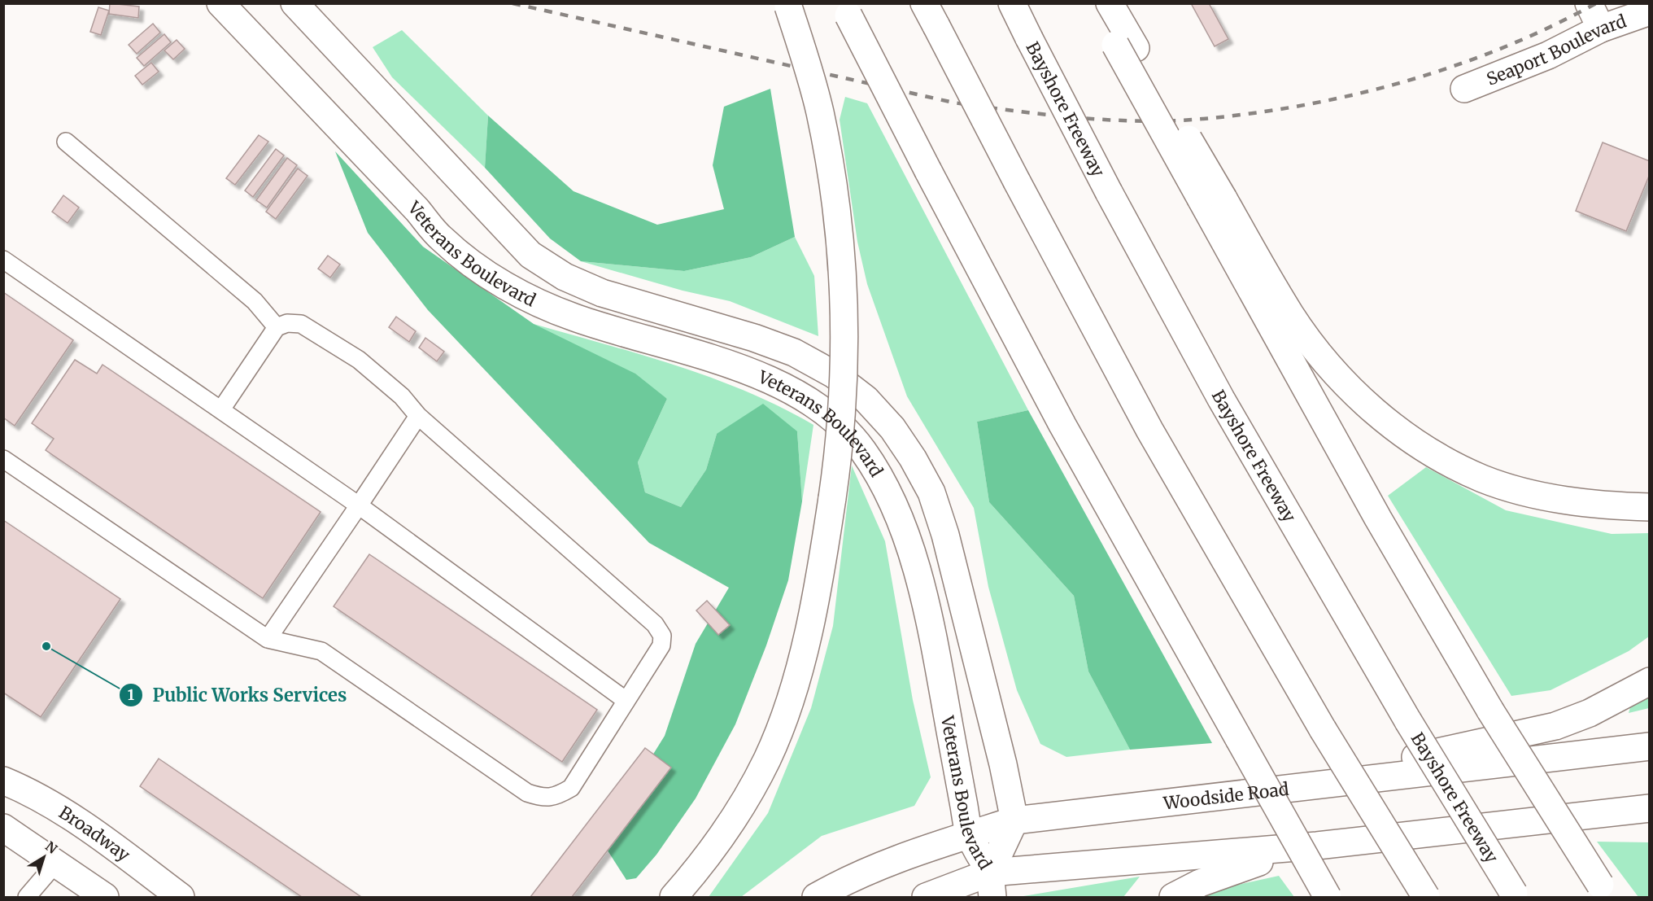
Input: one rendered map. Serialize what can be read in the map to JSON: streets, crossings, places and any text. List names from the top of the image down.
{
  "streets": {
    "main road": [
      "Seaport Boulevard",
      "Bayshore Freeway",
      "Veterans Boulevard",
      "Woodside Road",
      "Broadway"
    ]
  },
  "crossings": [
    ["Veterans Boulevard", "Woodside Road"]
  ],
  "places": ["Public Works Services"],
  "north": "top right"
}
